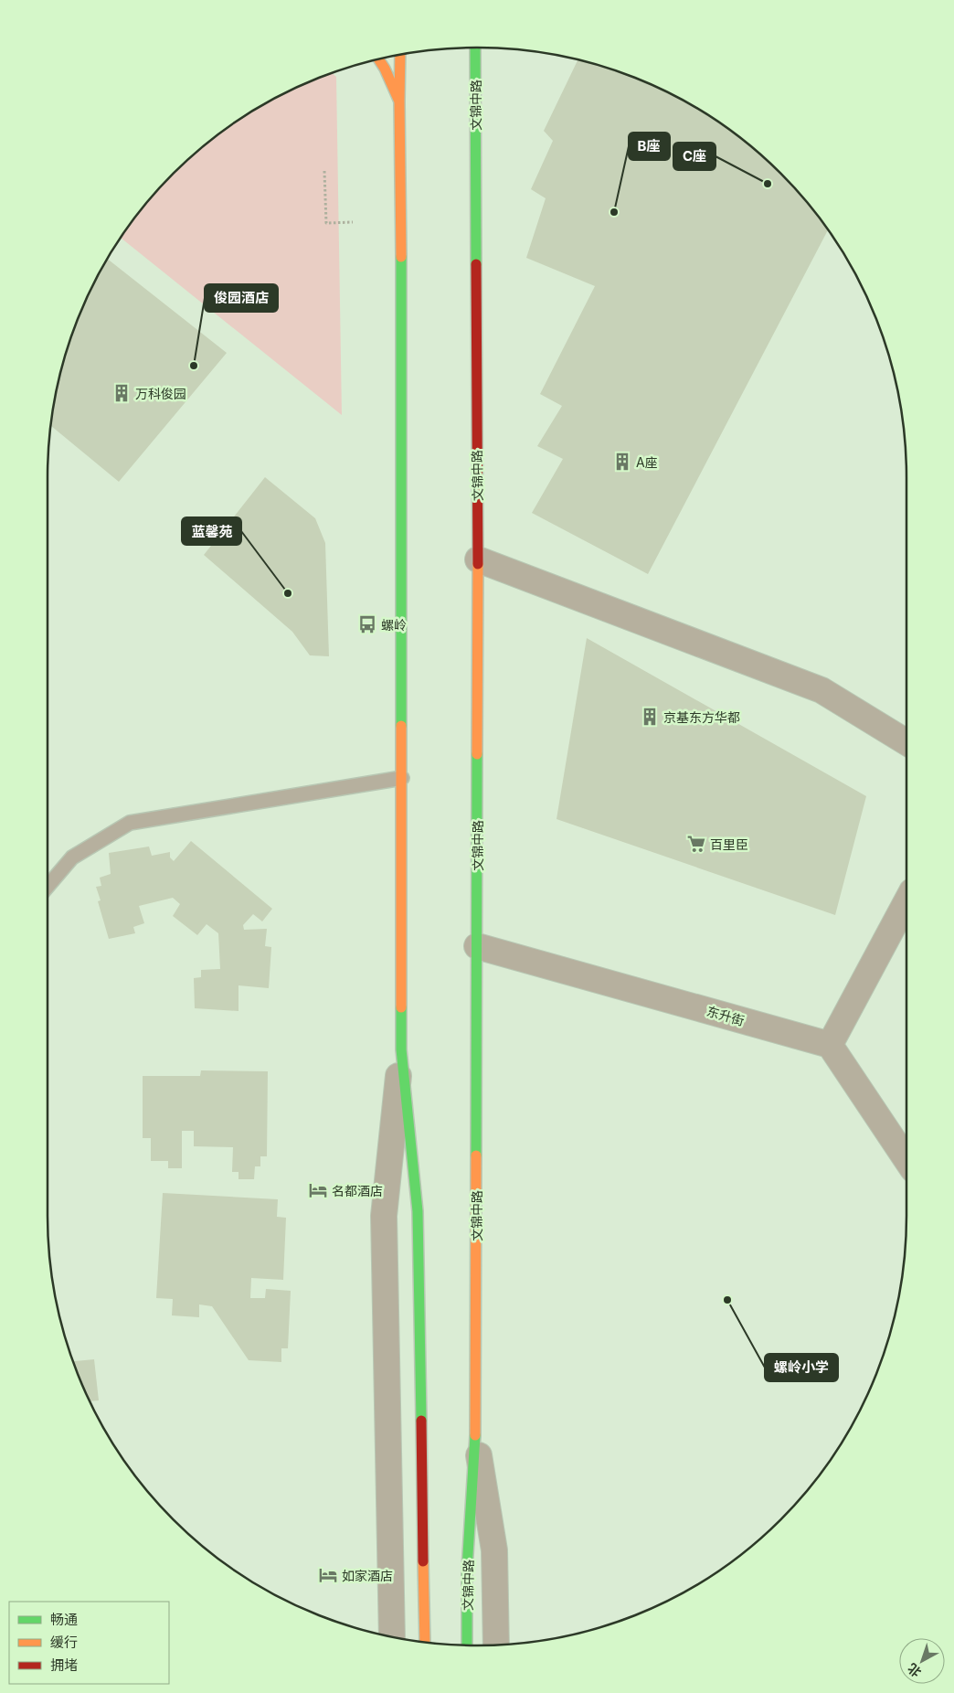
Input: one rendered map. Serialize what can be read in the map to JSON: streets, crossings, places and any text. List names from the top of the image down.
{
  "streets": {
    "main road": ["文锦中路"],
    "street": ["东升街"]
  },
  "crossings": [
    ["文锦中路", "东升街"]
  ],
  "places": {
    "other": [
      "C座",
      "B座",
      "俊园酒店",
      "蓝馨苑",
      "螺岭小学"
    ],
    "building": ["万科俊园", "A座", "京基东方华都"],
    "bus stop": ["螺岭"],
    "supermarket": ["百里臣"],
    "hotel": ["名都酒店", "如家酒店"]
  },
  "legend": ["畅通", "缓行", "拥堵"],
  "north": "bottom left"
}
